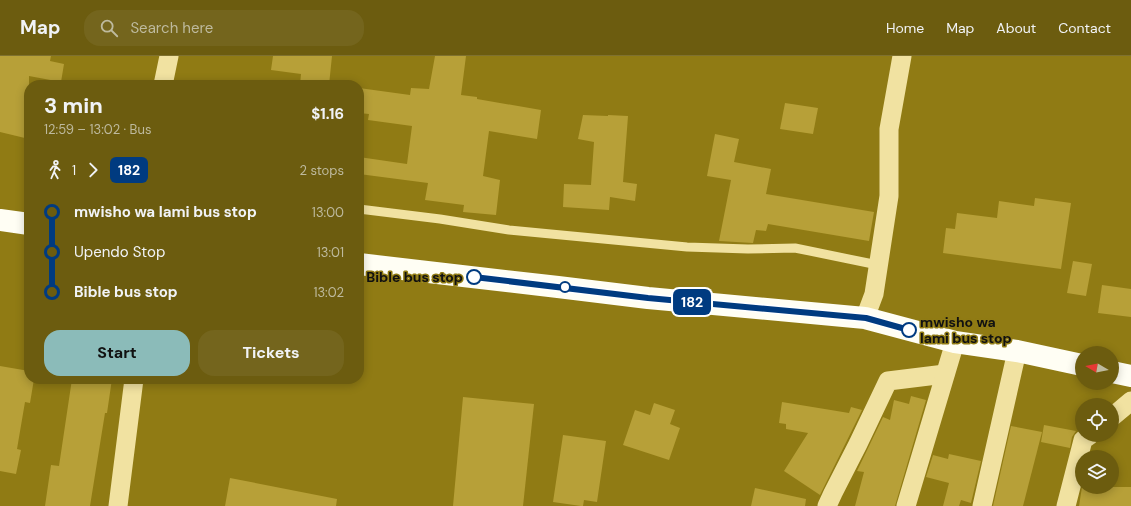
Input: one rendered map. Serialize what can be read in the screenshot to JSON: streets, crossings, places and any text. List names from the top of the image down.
{
  "places": ["Bible bus stop", "mwisho wa lami bus stop"],
  "lines": ["bus line 182"],
  "north": "left",
  "page": {
    "header": "Map",
    "search": "Search here",
    "nav": [
      "Home",
      "Map",
      "About",
      "Contact"
    ],
    "on_map": "182",
    "heading": ["3 min", "12:59 – 13:02 · Bus", "$1.16"],
    "legs": ["1", "182", "2 stops"],
    "list": [
      {
        "name": "mwisho wa lami bus stop",
        "value": "13:00"
      },
      {
        "name": "Upendo Stop",
        "value": "13:01"
      },
      {
        "name": "Bible bus stop",
        "value": "13:02"
      }
    ],
    "buttons": ["Start", "Tickets"]
  }
}
